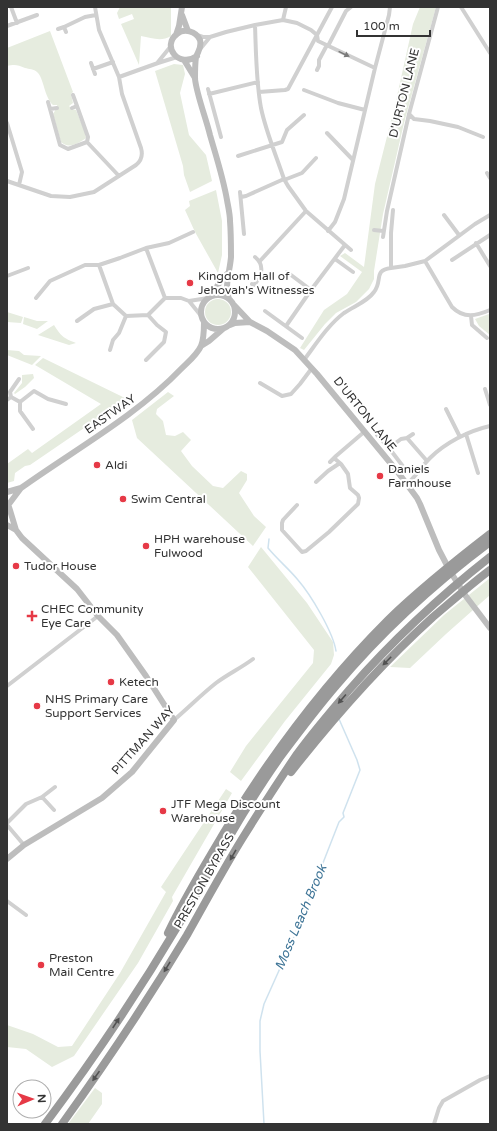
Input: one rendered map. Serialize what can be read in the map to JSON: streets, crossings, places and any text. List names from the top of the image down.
{
  "streets": {
    "highway": ["PRESTON BYPASS"],
    "street": ["D'URTON LANE", "EASTWAY", "PITTMAN WAY"]
  },
  "crossings": [
    ["D'URTON LANE", "EASTWAY"]
  ],
  "water": ["Moss Leach Brook"],
  "places": {
    "other": [
      "Kingdom Hall of Jehovah's Witnesses",
      "Aldi",
      "Daniels Farmhouse",
      "Swim Central",
      "HPH warehouse Fulwood",
      "Tudor House",
      "Ketech",
      "NHS Primary Care Support Services",
      "JTF Mega Discount Warehouse",
      "Preston Mail Centre"
    ],
    "health": ["CHEC Community Eye Care"]
  },
  "scale_bar": "100 m",
  "north": "right"
}
